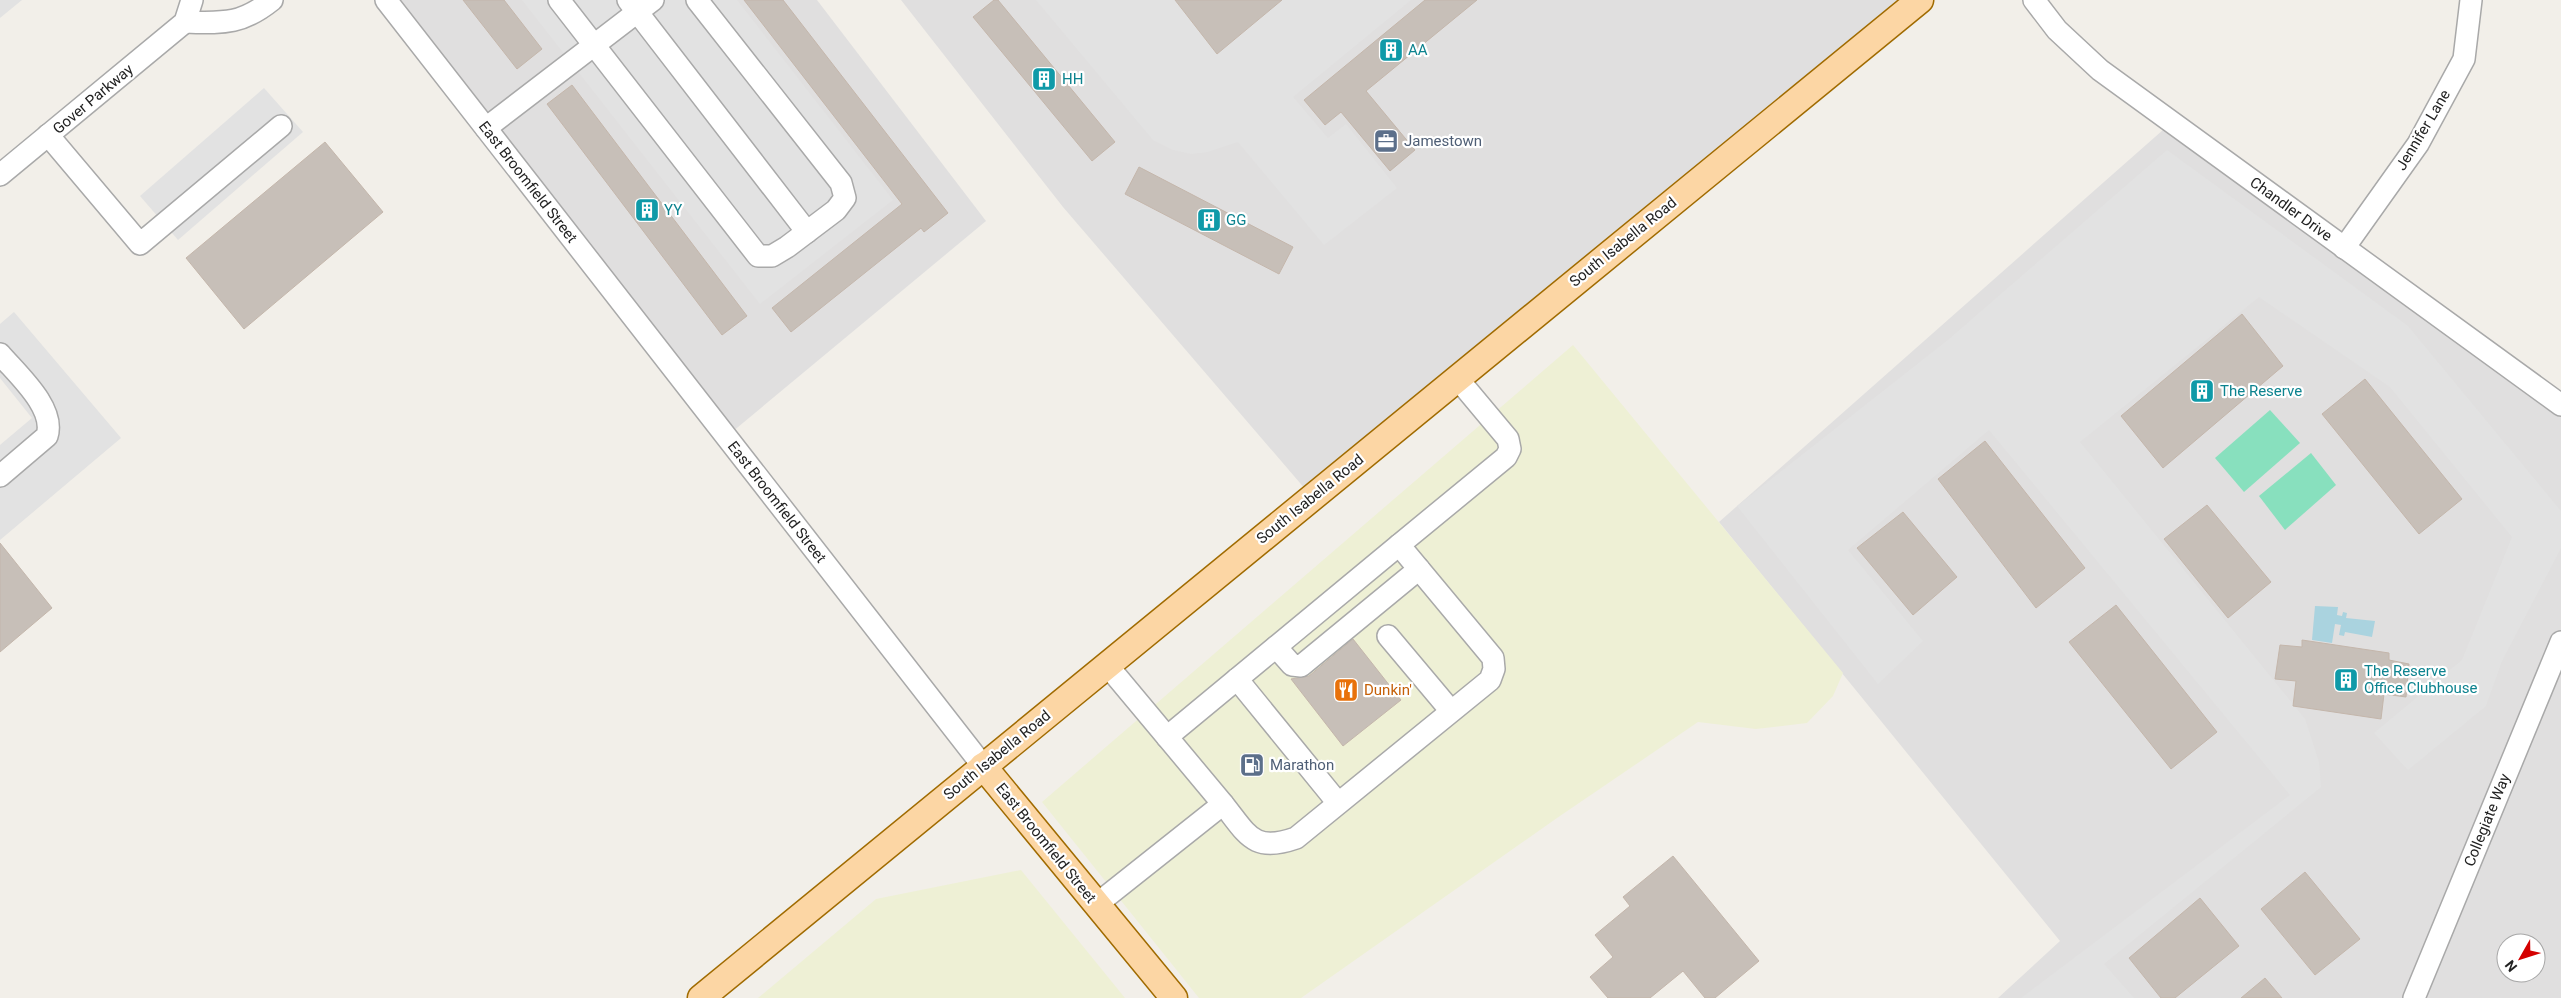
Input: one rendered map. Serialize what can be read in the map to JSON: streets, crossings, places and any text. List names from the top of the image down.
{
  "streets": {
    "main road": ["East Broomfield Street", "South Isabella Road"],
    "street": [
      "Gover Parkway",
      "Jennifer Lane",
      "Chandler Drive",
      "Collegiate Way"
    ]
  },
  "crossings": [
    ["Jennifer Lane", "Chandler Drive"],
    ["East Broomfield Street", "South Isabella Road"]
  ],
  "places": {
    "building": [
      "AA",
      "HH",
      "YY",
      "GG",
      "The Reserve",
      "The Reserve Office Clubhouse"
    ],
    "office": ["Jamestown"],
    "restaurant": ["Dunkin'"],
    "fuel station": ["Marathon"]
  },
  "north": "bottom left"
}
